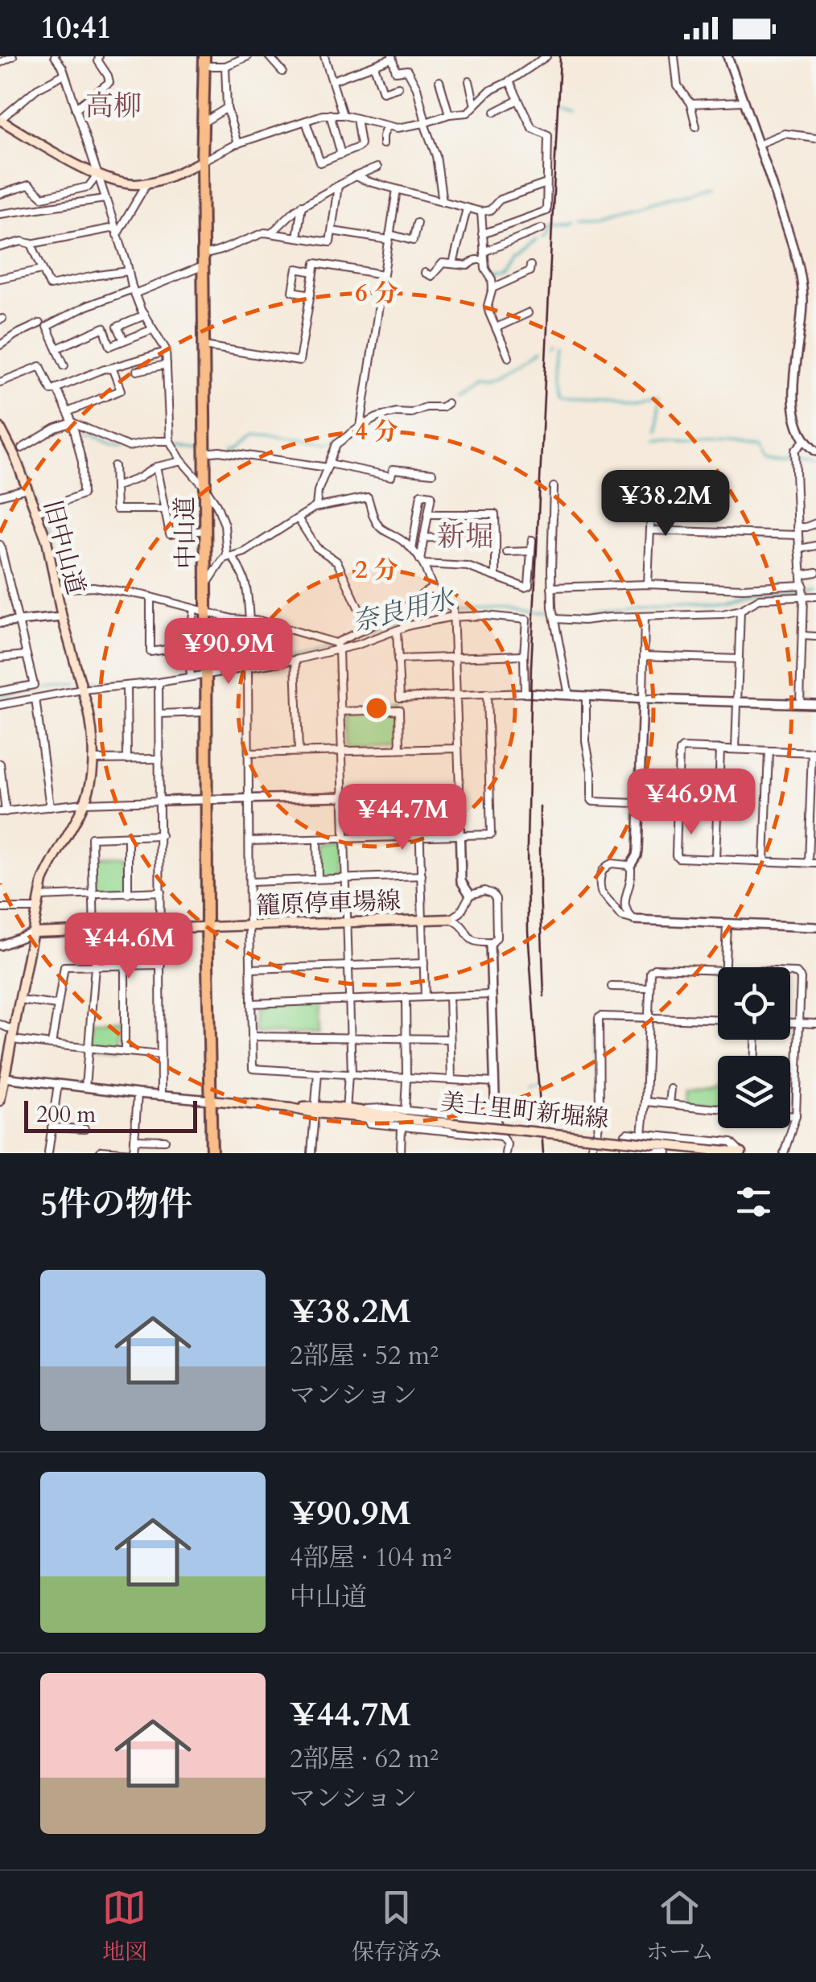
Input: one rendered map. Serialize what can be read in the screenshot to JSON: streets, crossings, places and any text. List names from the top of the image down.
{
  "streets": {
    "highway": ["中山道"],
    "main road": ["旧中山道", "籠原停車場線", "美土里町新堀線"]
  },
  "crossings": [
    ["中山道", "籠原停車場線"],
    ["中山道", "美土里町新堀線"],
    ["旧中山道", "籠原停車場線"]
  ],
  "districts": ["高柳", "新堀"],
  "water": ["奈良用水"],
  "scale_bar": "200 m",
  "page": {
    "status": "10:41",
    "price": [
      "¥38.2M",
      "¥90.9M",
      "¥46.9M",
      "¥44.7M",
      "¥44.6M"
    ],
    "scale": "200 m",
    "heading": "5件の物件",
    "list": [
      {
        "name": "¥38.2M",
        "note": "2部屋 · 52 m² · マンション"
      },
      {
        "name": "¥90.9M",
        "note": "4部屋 · 104 m² · 中山道"
      },
      {
        "name": "¥44.7M",
        "note": "2部屋 · 62 m² · マンション"
      }
    ],
    "tabs": ["地図", "保存済み", "ホーム"]
  },
  "rings": ["6 分", "4 分", "2 分"]
}
